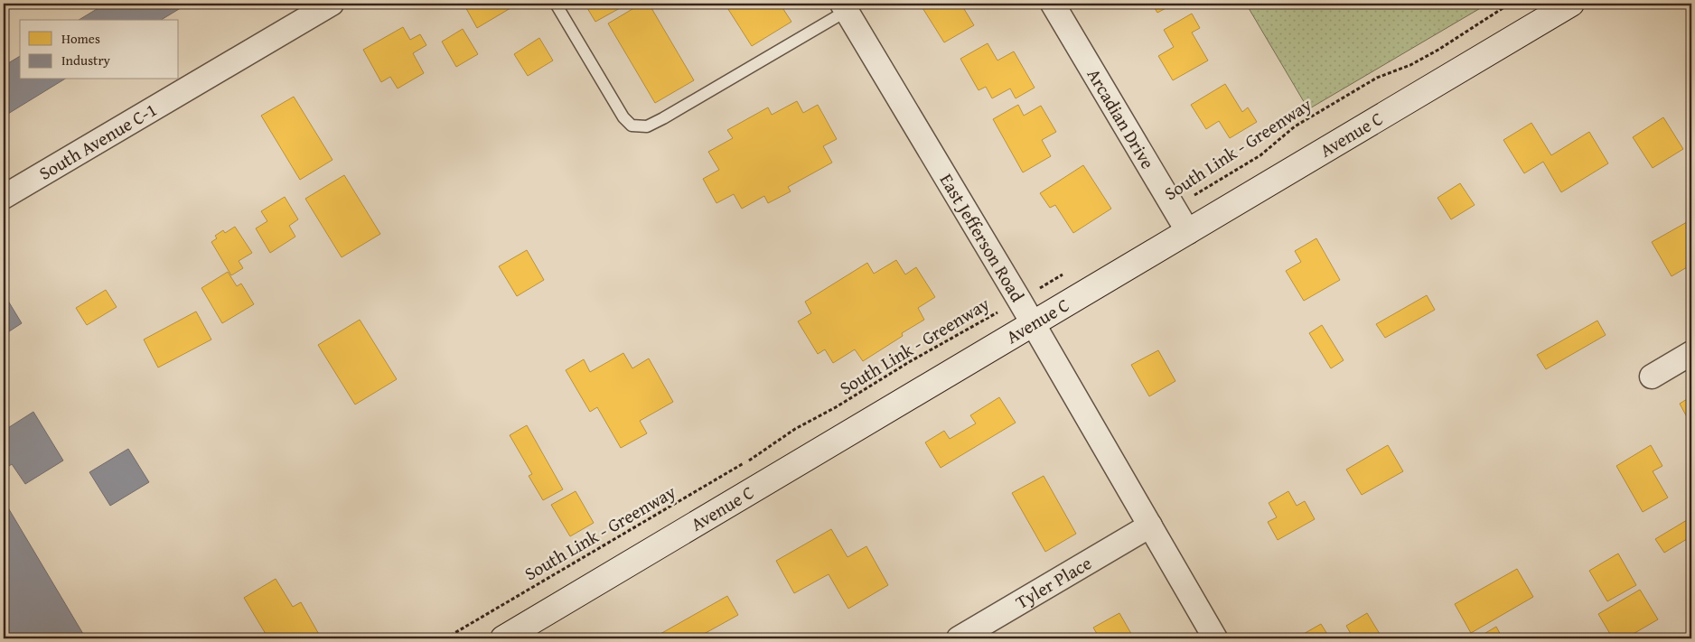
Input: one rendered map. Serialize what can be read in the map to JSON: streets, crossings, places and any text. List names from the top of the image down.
{
  "streets": {
    "main road": ["Avenue C"],
    "street": [
      "Arcadian Drive",
      "South Avenue C-1",
      "East Jefferson Road",
      "Tyler Place"
    ],
    "path": ["South Link - Greenway"]
  },
  "crossings": [
    ["Arcadian Drive", "Avenue C"],
    ["Arcadian Drive", "South Link - Greenway"],
    ["Avenue C", "East Jefferson Road"],
    ["South Link - Greenway", "East Jefferson Road"],
    ["East Jefferson Road", "Tyler Place"]
  ],
  "legend": ["Homes", "Industry"]
}
